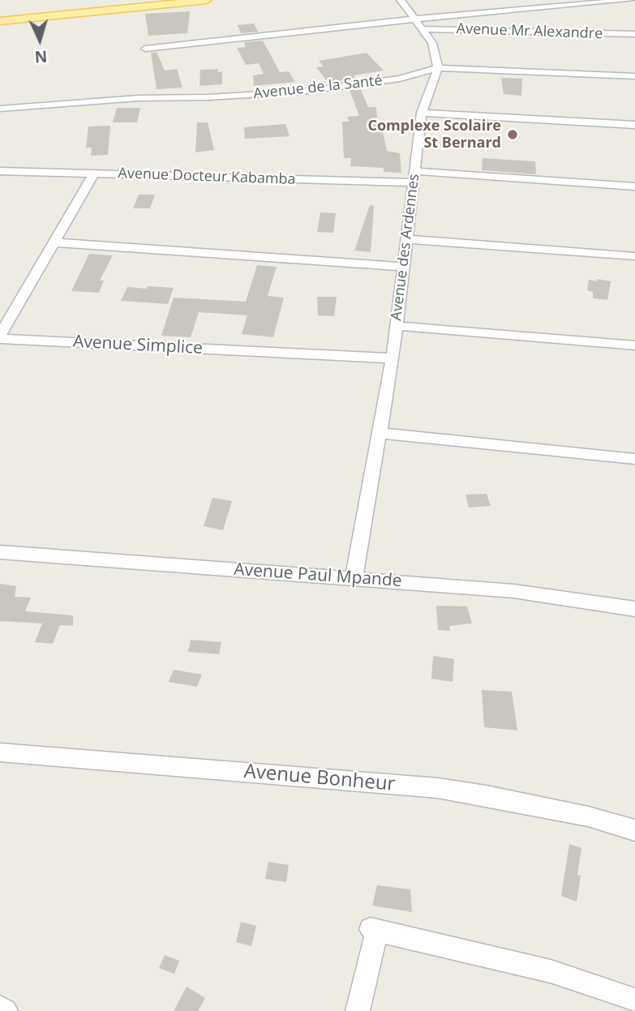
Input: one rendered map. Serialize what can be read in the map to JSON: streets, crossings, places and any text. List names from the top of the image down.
{
  "streets": {
    "street": [
      "Avenue Mr Alexandre",
      "Avenue de la Santé",
      "Avenue Docteur Kabamba",
      "Avenue des Ardennes",
      "Avenue Simplice",
      "Avenue Paul Mpande",
      "Avenue Bonheur"
    ]
  },
  "crossings": [
    ["Avenue de la Santé", "Avenue des Ardennes"],
    ["Avenue Docteur Kabamba", "Avenue des Ardennes"],
    ["Avenue des Ardennes", "Avenue Simplice"],
    ["Avenue des Ardennes", "Avenue Paul Mpande"]
  ],
  "places": ["Complexe Scolaire St Bernard"],
  "north": "bottom"
}
